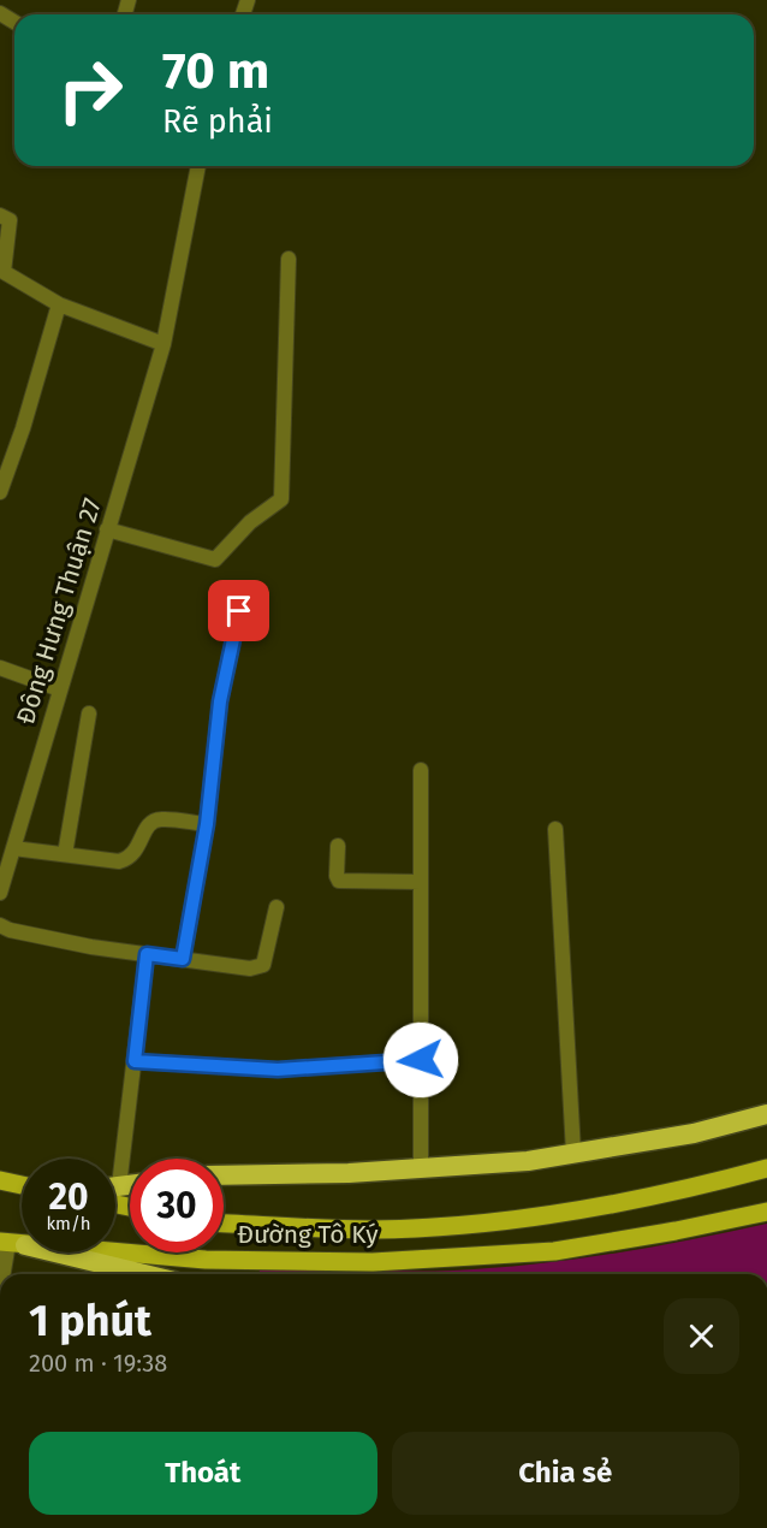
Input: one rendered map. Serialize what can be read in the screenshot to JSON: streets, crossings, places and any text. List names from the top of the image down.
{
  "streets": {
    "main road": ["Đường Tô Ký"],
    "street": ["Đông Hưng Thuận 27"]
  },
  "page": {
    "turn": ["70 m", "Rẽ phải"],
    "speed": "20 km/h",
    "limit": "30",
    "heading": ["1 phút", "200 m · 19:38"],
    "buttons": ["Thoát", "Chia sẻ"]
  }
}
